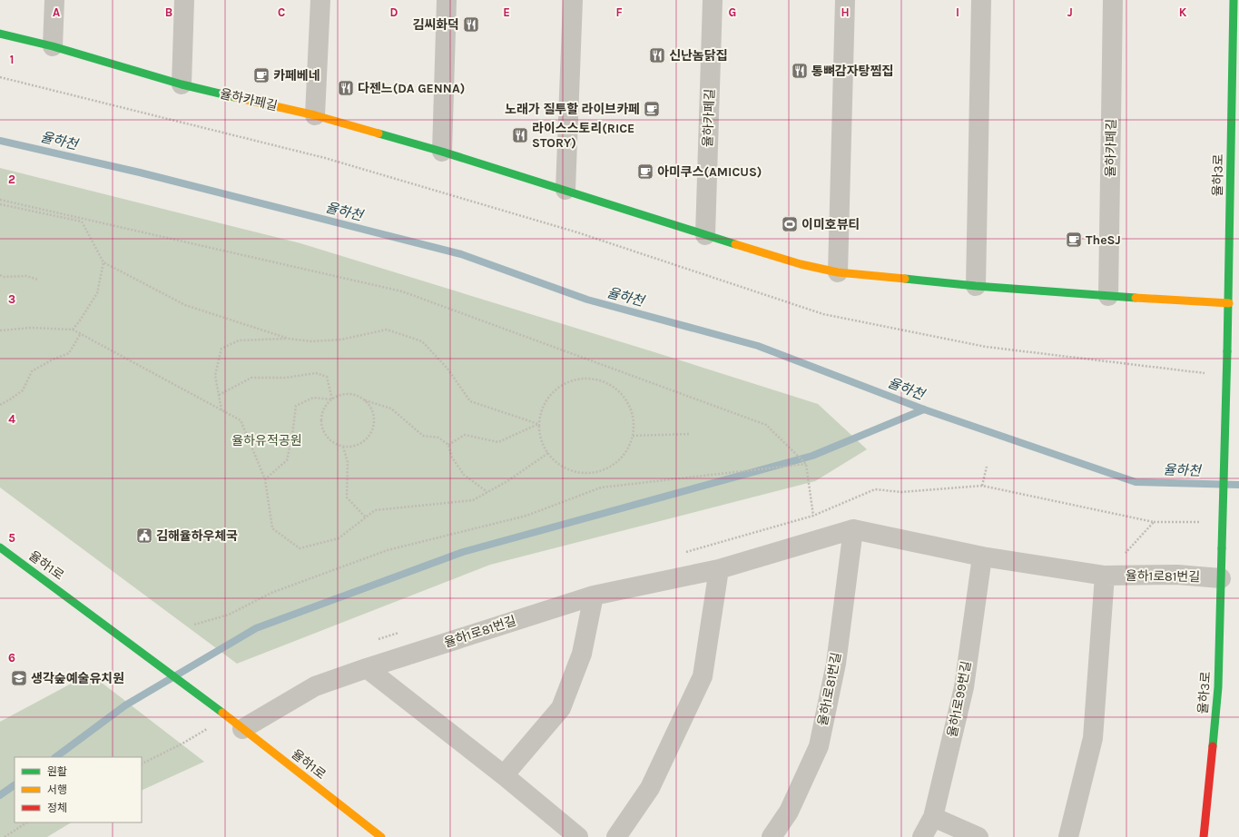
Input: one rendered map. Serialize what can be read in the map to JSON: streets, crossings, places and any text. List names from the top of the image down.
{
  "streets": {
    "street": [
      "율하카페길",
      "율하3로",
      "율하1로",
      "율하1로81번길",
      "율하1로99번길"
    ]
  },
  "crossings": [
    ["율하카페길", "율하3로"],
    ["율하3로", "율하1로81번길"],
    ["율하1로", "율하1로81번길"],
    ["율하1로81번길", "율하1로99번길"]
  ],
  "water": ["율하천"],
  "parks": ["율하유적공원"],
  "places": {
    "restaurant": [
      "김씨화덕",
      "신난놈닭집",
      "통뼈감자탕찜집",
      "다젠느(DA GENNA)",
      "라이스스토리(RICE STORY)"
    ],
    "cafe": [
      "카페베네",
      "노래가 질투할 라이브카페",
      "아미쿠스(AMICUS)",
      "TheSJ"
    ],
    "sports": ["이미호뷰티"],
    "public building": ["김해율하우체국"],
    "school or university": ["생각숲예술유치원"]
  },
  "legend": ["원활", "서행", "정체"],
  "grid": {
    "columns": [
      "A",
      "B",
      "C",
      "D",
      "E",
      "F",
      "G",
      "H",
      "I",
      "J",
      "K"
    ],
    "rows": [
      "1",
      "2",
      "3",
      "4",
      "5",
      "6"
    ]
  }
}
